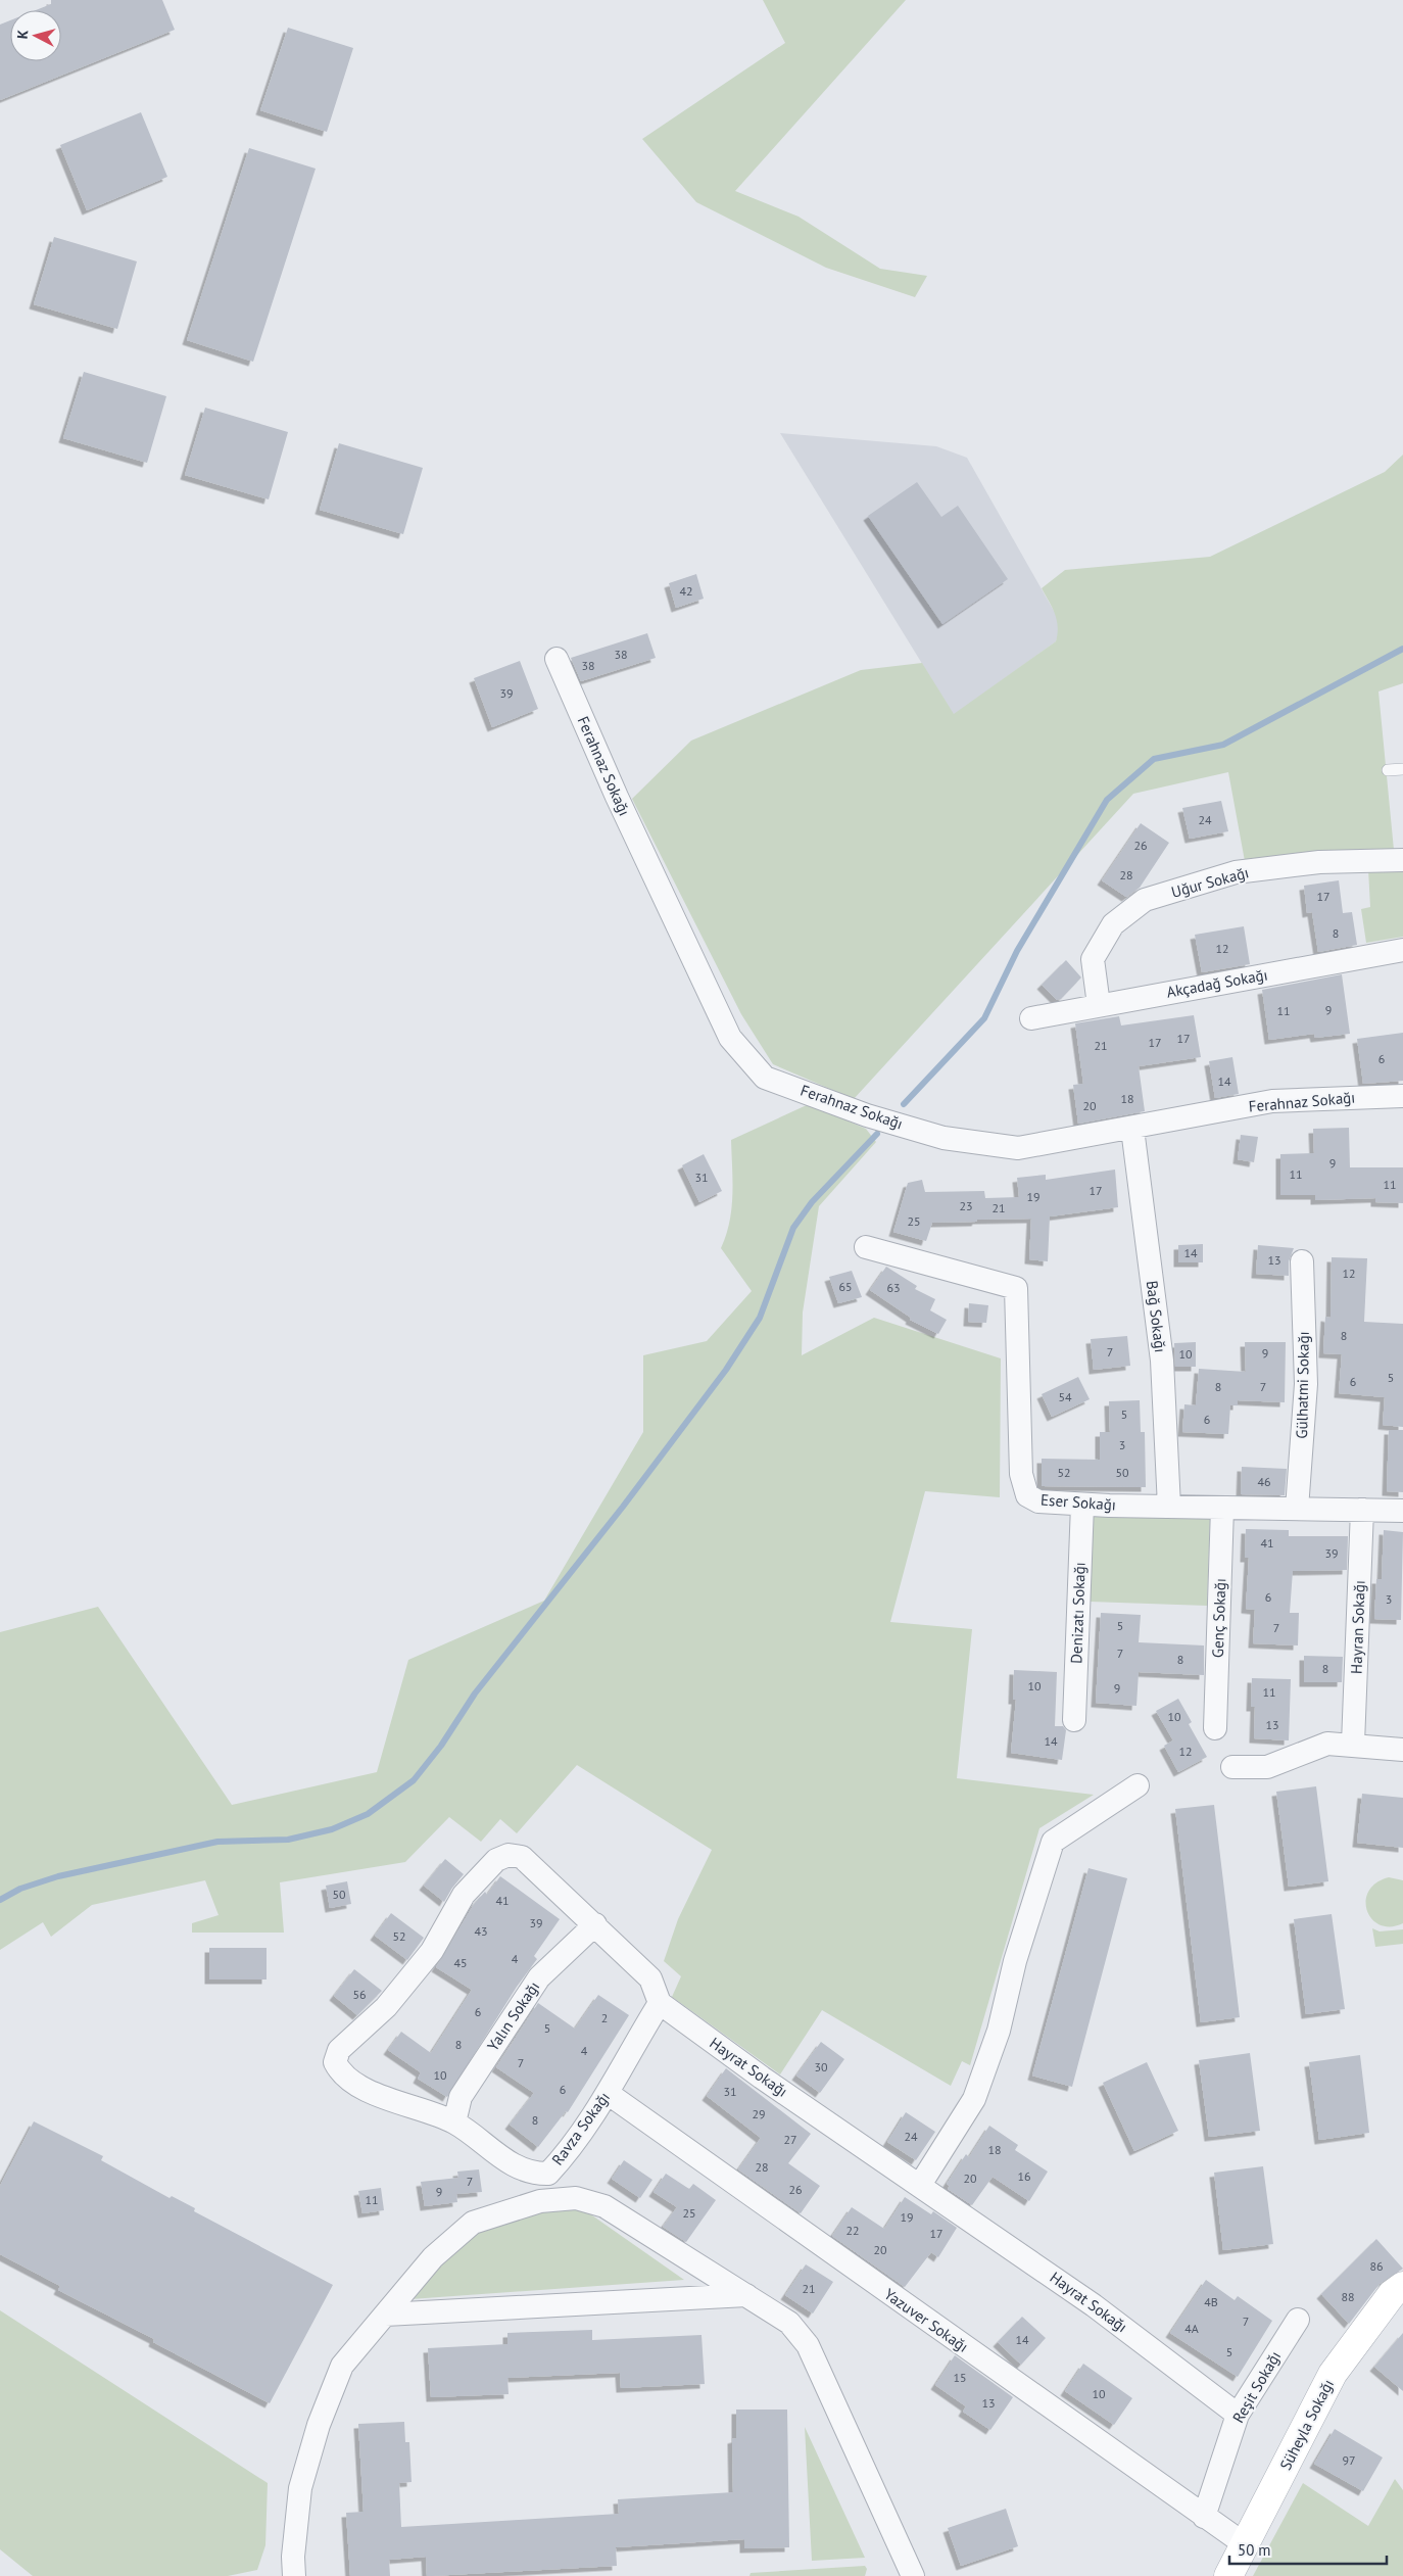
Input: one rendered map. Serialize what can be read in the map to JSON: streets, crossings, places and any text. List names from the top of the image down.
{
  "streets": {
    "street": [
      "Ferahnaz Sokağı",
      "Uğur Sokağı",
      "Akçadağ Sokağı",
      "Bağ Sokağı",
      "Gülhatmi Sokağı",
      "Eser Sokağı",
      "Denizatı Sokağı",
      "Genç Sokağı",
      "Hayran Sokağı",
      "Yalın Sokağı",
      "Hayrat Sokağı",
      "Ravza Sokağı",
      "Yazuver Sokağı",
      "Reşit Sokağı",
      "Süheyla Sokağı"
    ]
  },
  "crossings": [
    ["Ferahnaz Sokağı", "Bağ Sokağı"],
    ["Uğur Sokağı", "Akçadağ Sokağı"],
    ["Bağ Sokağı", "Eser Sokağı"],
    ["Gülhatmi Sokağı", "Eser Sokağı"],
    ["Eser Sokağı", "Denizatı Sokağı"],
    ["Eser Sokağı", "Genç Sokağı"],
    ["Eser Sokağı", "Hayran Sokağı"],
    ["Yalın Sokağı", "Ravza Sokağı"],
    ["Hayrat Sokağı", "Ravza Sokağı"],
    ["Hayrat Sokağı", "Reşit Sokağı"],
    ["Ravza Sokağı", "Yazuver Sokağı"],
    ["Yazuver Sokağı", "Reşit Sokağı"],
    ["Yazuver Sokağı", "Süheyla Sokağı"]
  ],
  "house_numbers": [
    "42",
    "38",
    "38",
    "39",
    "24",
    "26",
    "28",
    "17",
    "8",
    "12",
    "9",
    "11",
    "17",
    "17",
    "21",
    "6",
    "14",
    "18",
    "20",
    "9",
    "11",
    "31",
    "11",
    "17",
    "19",
    "23",
    "21",
    "25",
    "14",
    "13",
    "12",
    "65",
    "63",
    "8",
    "7",
    "9",
    "10",
    "5",
    "6",
    "8",
    "7",
    "54",
    "5",
    "6",
    "3",
    "52",
    "50",
    "46",
    "41",
    "39",
    "6",
    "3",
    "5",
    "7",
    "7",
    "8",
    "8",
    "10",
    "9",
    "11",
    "10",
    "13",
    "14",
    "12",
    "50",
    "41",
    "39",
    "43",
    "52",
    "4",
    "45",
    "56",
    "6",
    "2",
    "5",
    "8",
    "4",
    "7",
    "30",
    "10",
    "6",
    "31",
    "29",
    "8",
    "24",
    "27",
    "18",
    "28",
    "16",
    "20",
    "7",
    "26",
    "9",
    "11",
    "25",
    "19",
    "22",
    "17",
    "20",
    "86",
    "21",
    "88",
    "4B",
    "7",
    "4A",
    "14",
    "5",
    "15",
    "10",
    "13",
    "97"
  ],
  "scale_bar": "50 m",
  "north": "left"
}
